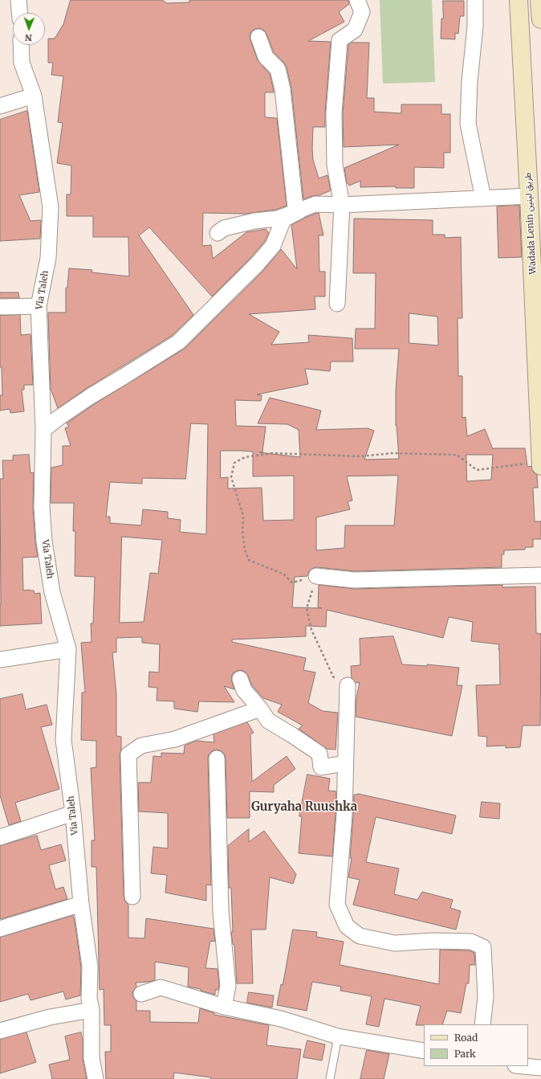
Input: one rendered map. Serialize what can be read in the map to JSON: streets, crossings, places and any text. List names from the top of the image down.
{
  "streets": {
    "main road": ["Wadada Lenin طريق لينين"],
    "street": ["Via Taleh"]
  },
  "districts": ["Guryaha Ruushka"],
  "legend": ["Road", "Park"],
  "north": "bottom"
}
